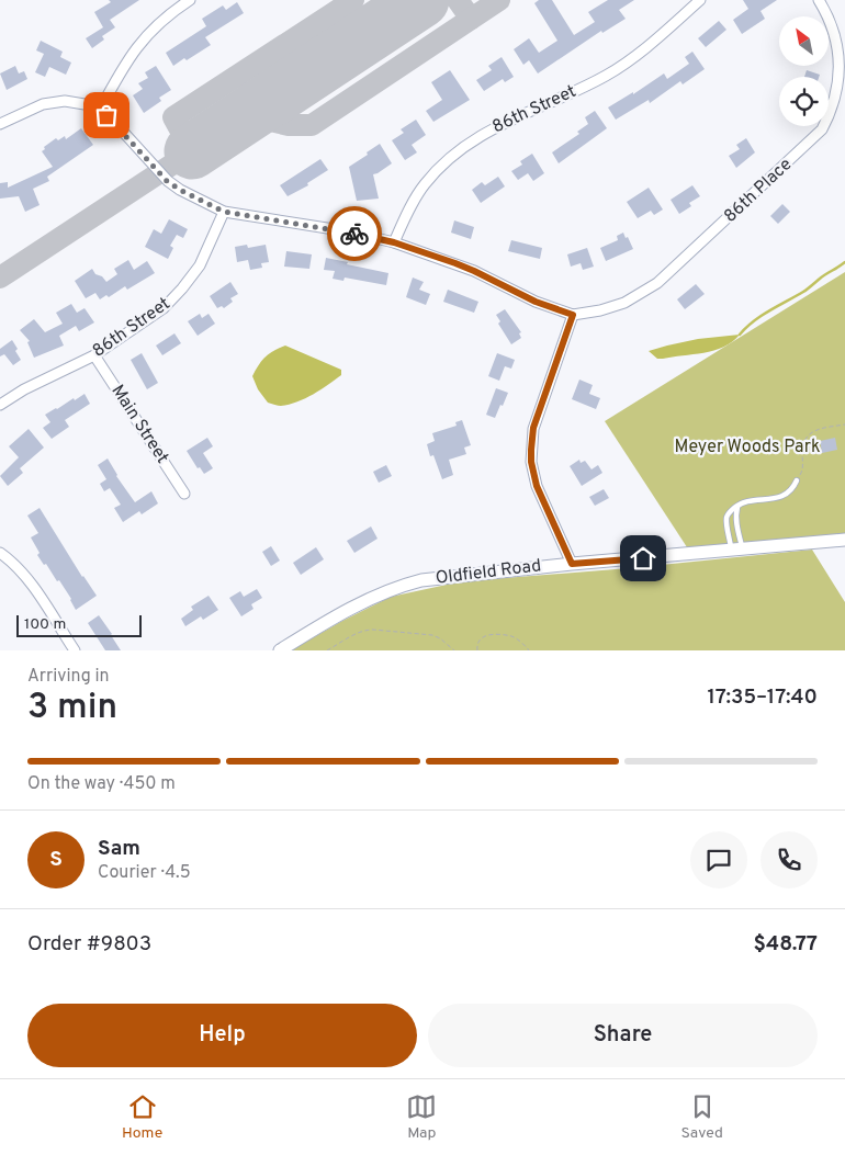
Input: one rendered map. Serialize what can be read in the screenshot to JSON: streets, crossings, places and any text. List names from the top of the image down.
{
  "streets": {
    "street": [
      "86th Street",
      "86th Place",
      "Main Street",
      "Oldfield Road"
    ]
  },
  "crossings": [
    ["86th Street", "Main Street"]
  ],
  "parks": ["Meyer Woods Park"],
  "scale_bar": "100 m",
  "north": "top left",
  "page": {
    "scale": "100 m",
    "heading": ["3 min", "Arriving in", "17:35–17:40"],
    "panel": [
      "Sam",
      "Courier · 4.5",
      "Order #9803",
      "$48.77"
    ],
    "bar": "On the way · 450 m",
    "round": "S",
    "buttons": ["Help", "Share"],
    "tabs": ["Home", "Map", "Saved"]
  }
}
